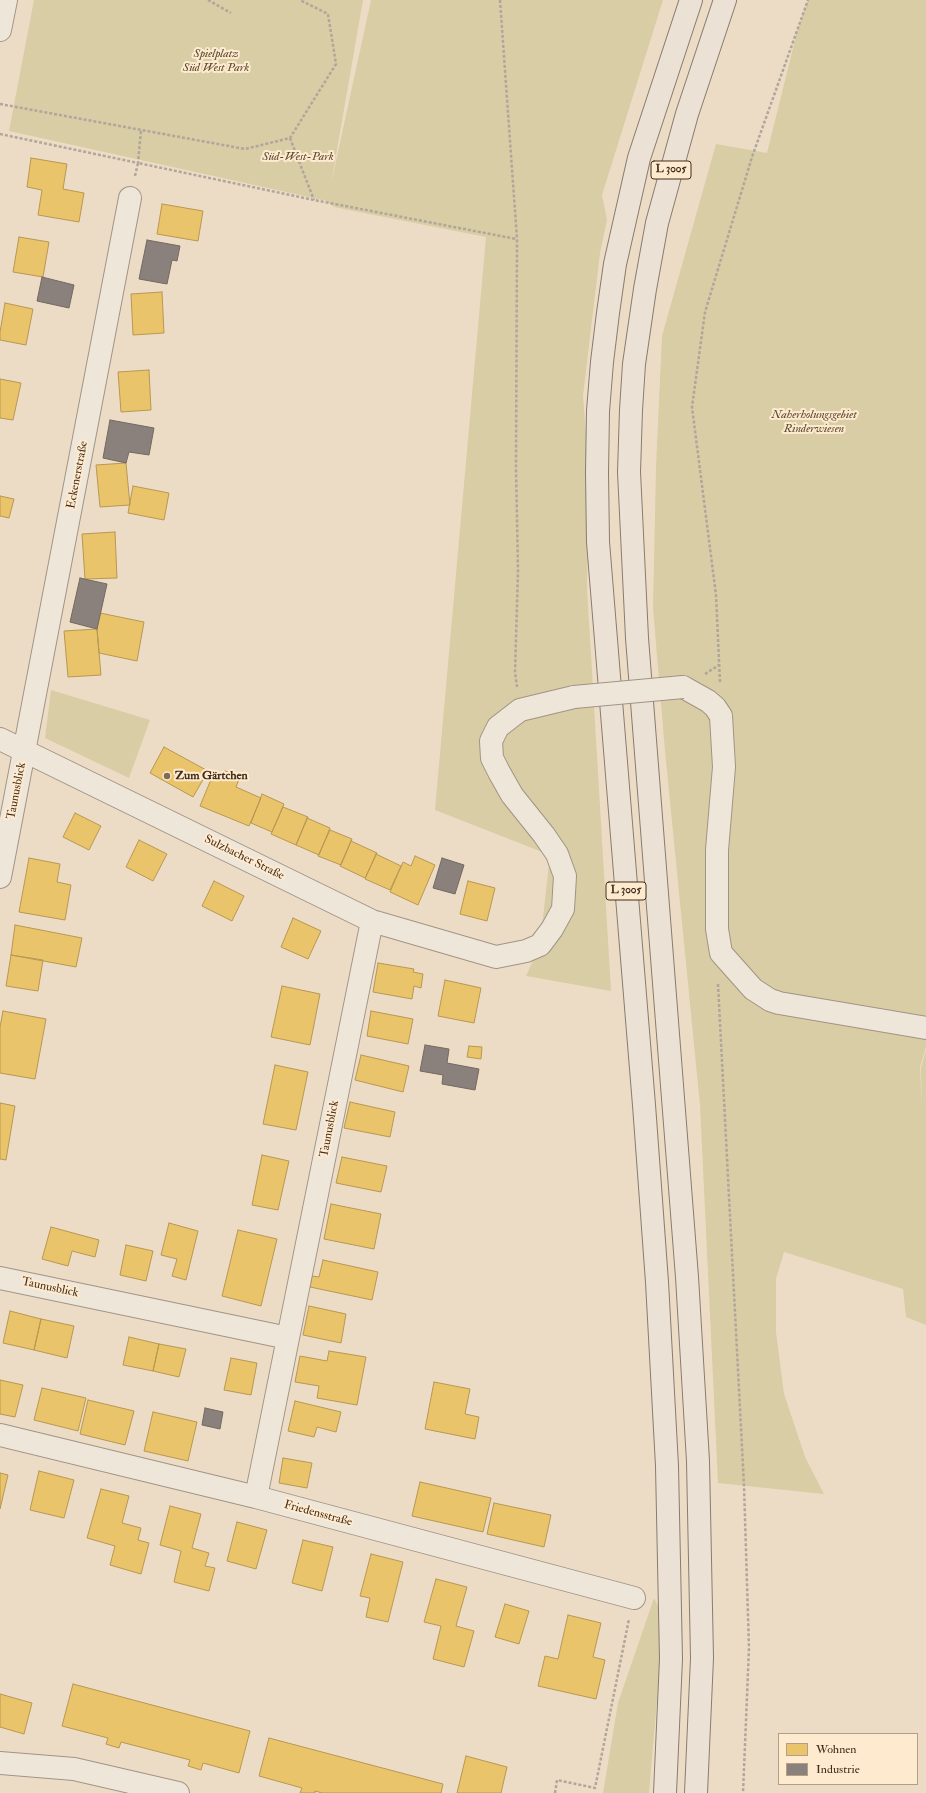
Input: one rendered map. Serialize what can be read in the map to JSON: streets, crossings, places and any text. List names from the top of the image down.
{
  "streets": {
    "highway": ["L 3005"],
    "street": [
      "Eckenerstraße",
      "Taunusblick",
      "Sulzbacher Straße",
      "Friedensstraße"
    ]
  },
  "crossings": [
    ["Eckenerstraße", "Taunusblick"],
    ["Eckenerstraße", "Sulzbacher Straße"],
    ["Taunusblick", "Sulzbacher Straße"],
    ["Taunusblick", "Friedensstraße"]
  ],
  "parks": ["Spielplatz Süd West Park", "Süd-West-Park", "Naherholungsgebiet Rinderwiesen"],
  "places": ["Zum Gärtchen"],
  "legend": ["Wohnen", "Industrie"]
}
